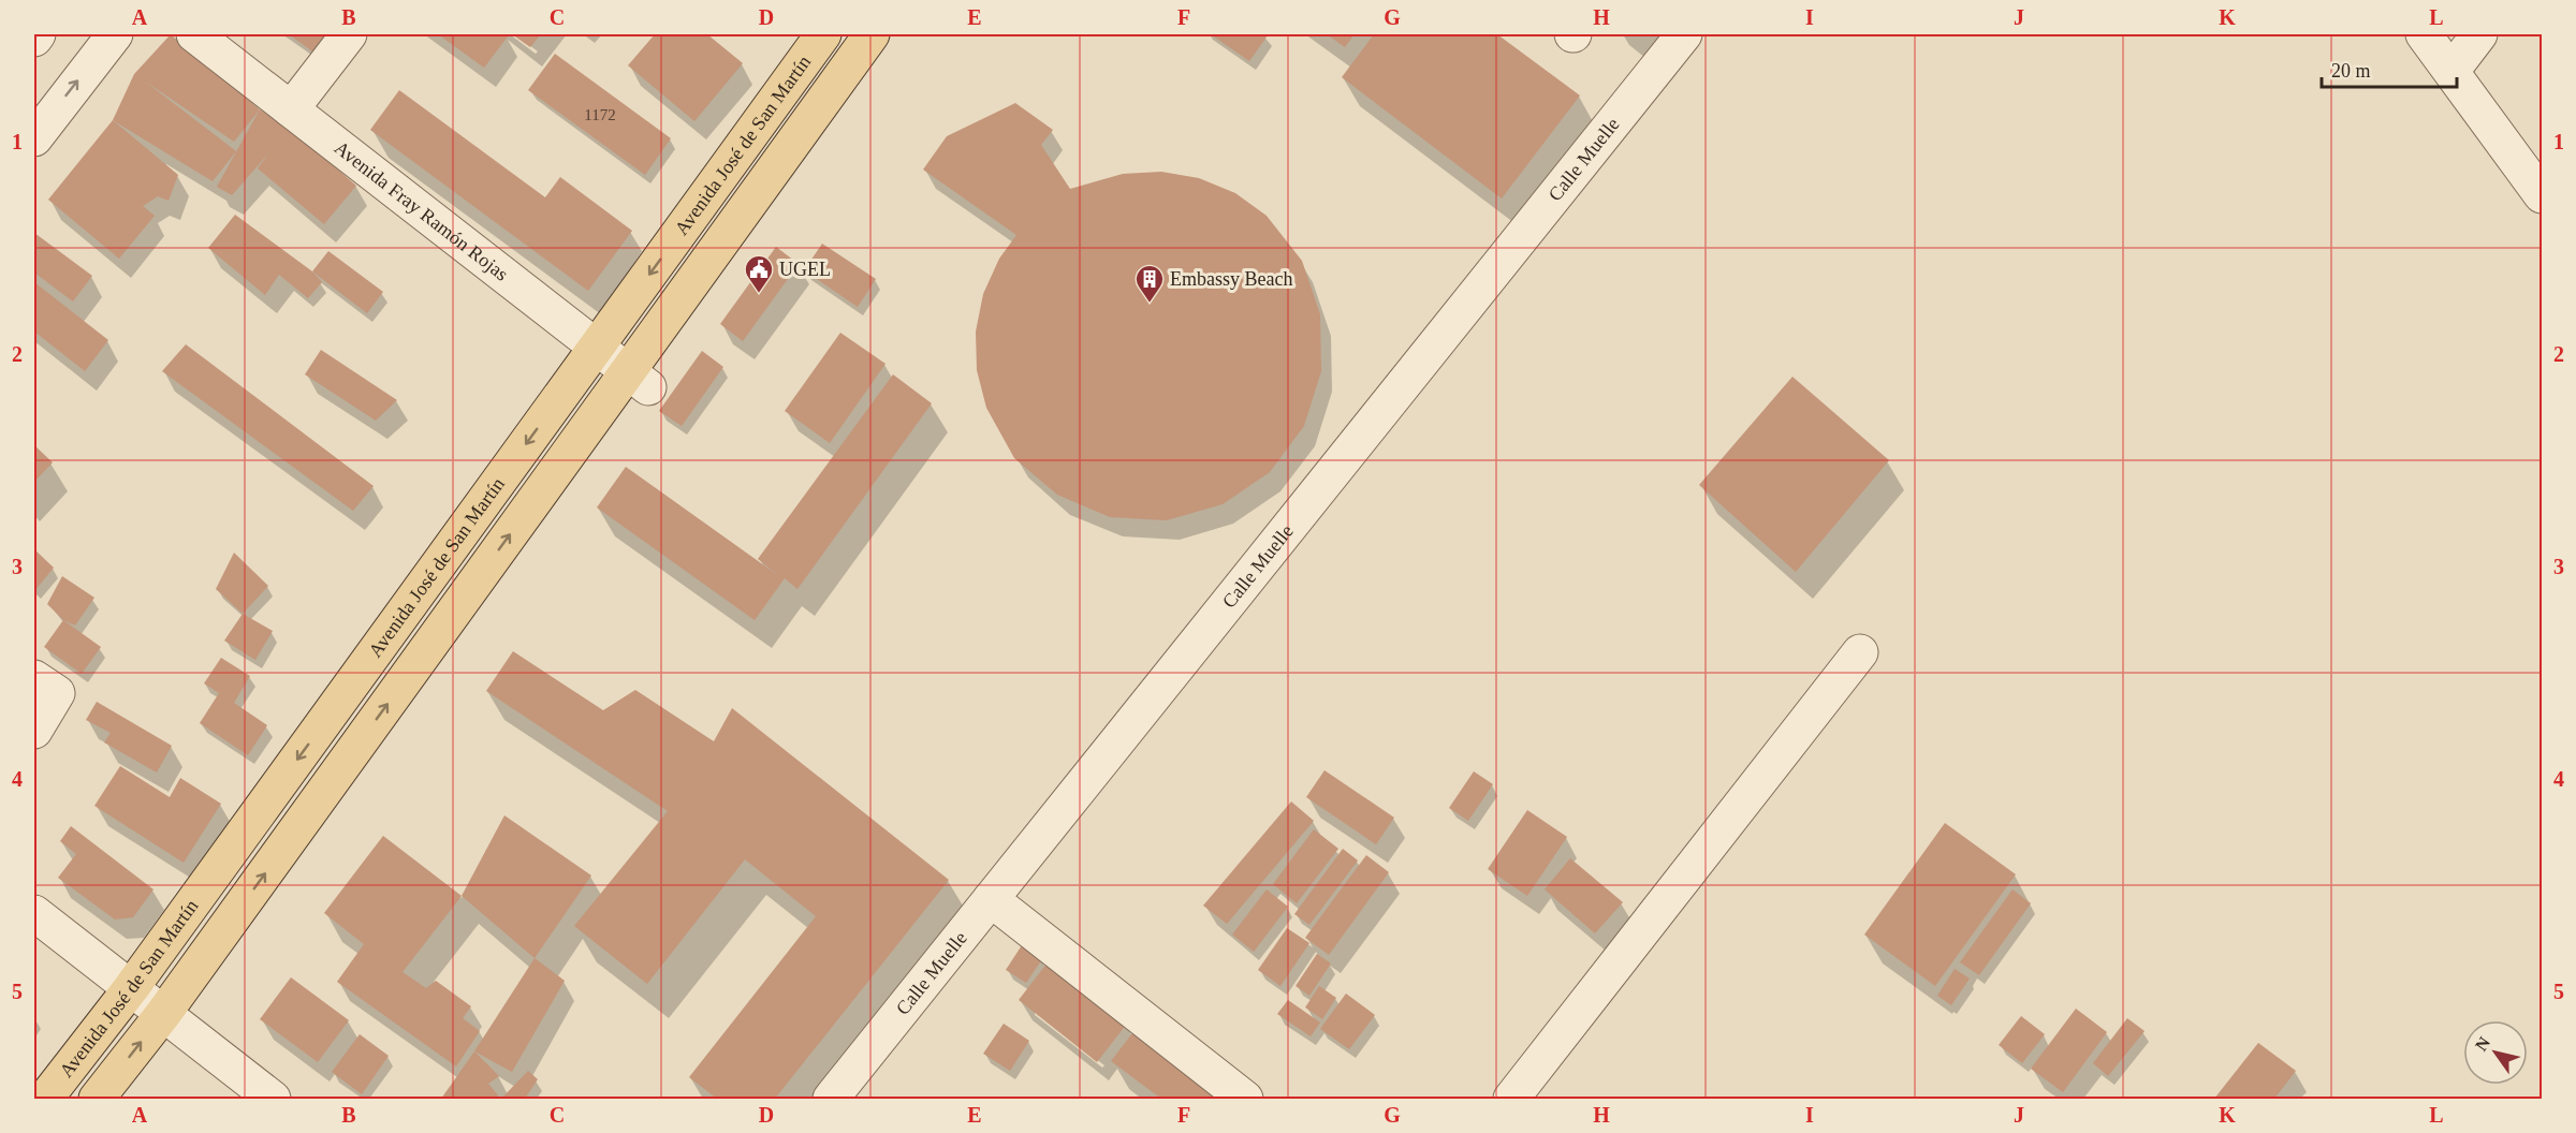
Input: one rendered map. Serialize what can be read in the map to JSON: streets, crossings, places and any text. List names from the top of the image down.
{
  "streets": {
    "main road": ["Avenida José de San Martín"],
    "street": ["Calle Muelle", "Avenida Fray Ramón Rojas"]
  },
  "crossings": [
    ["Avenida José de San Martín", "Avenida Fray Ramón Rojas"]
  ],
  "places": {
    "public building": ["UGEL"],
    "building": ["Embassy Beach"]
  },
  "house_numbers": ["1172"],
  "scale_bar": "20 m",
  "north": "top left",
  "grid": {
    "columns": [
      "A",
      "B",
      "C",
      "D",
      "E",
      "F",
      "G",
      "H",
      "I",
      "J",
      "K",
      "L"
    ],
    "rows": [
      "1",
      "2",
      "3",
      "4",
      "5"
    ]
  }
}
